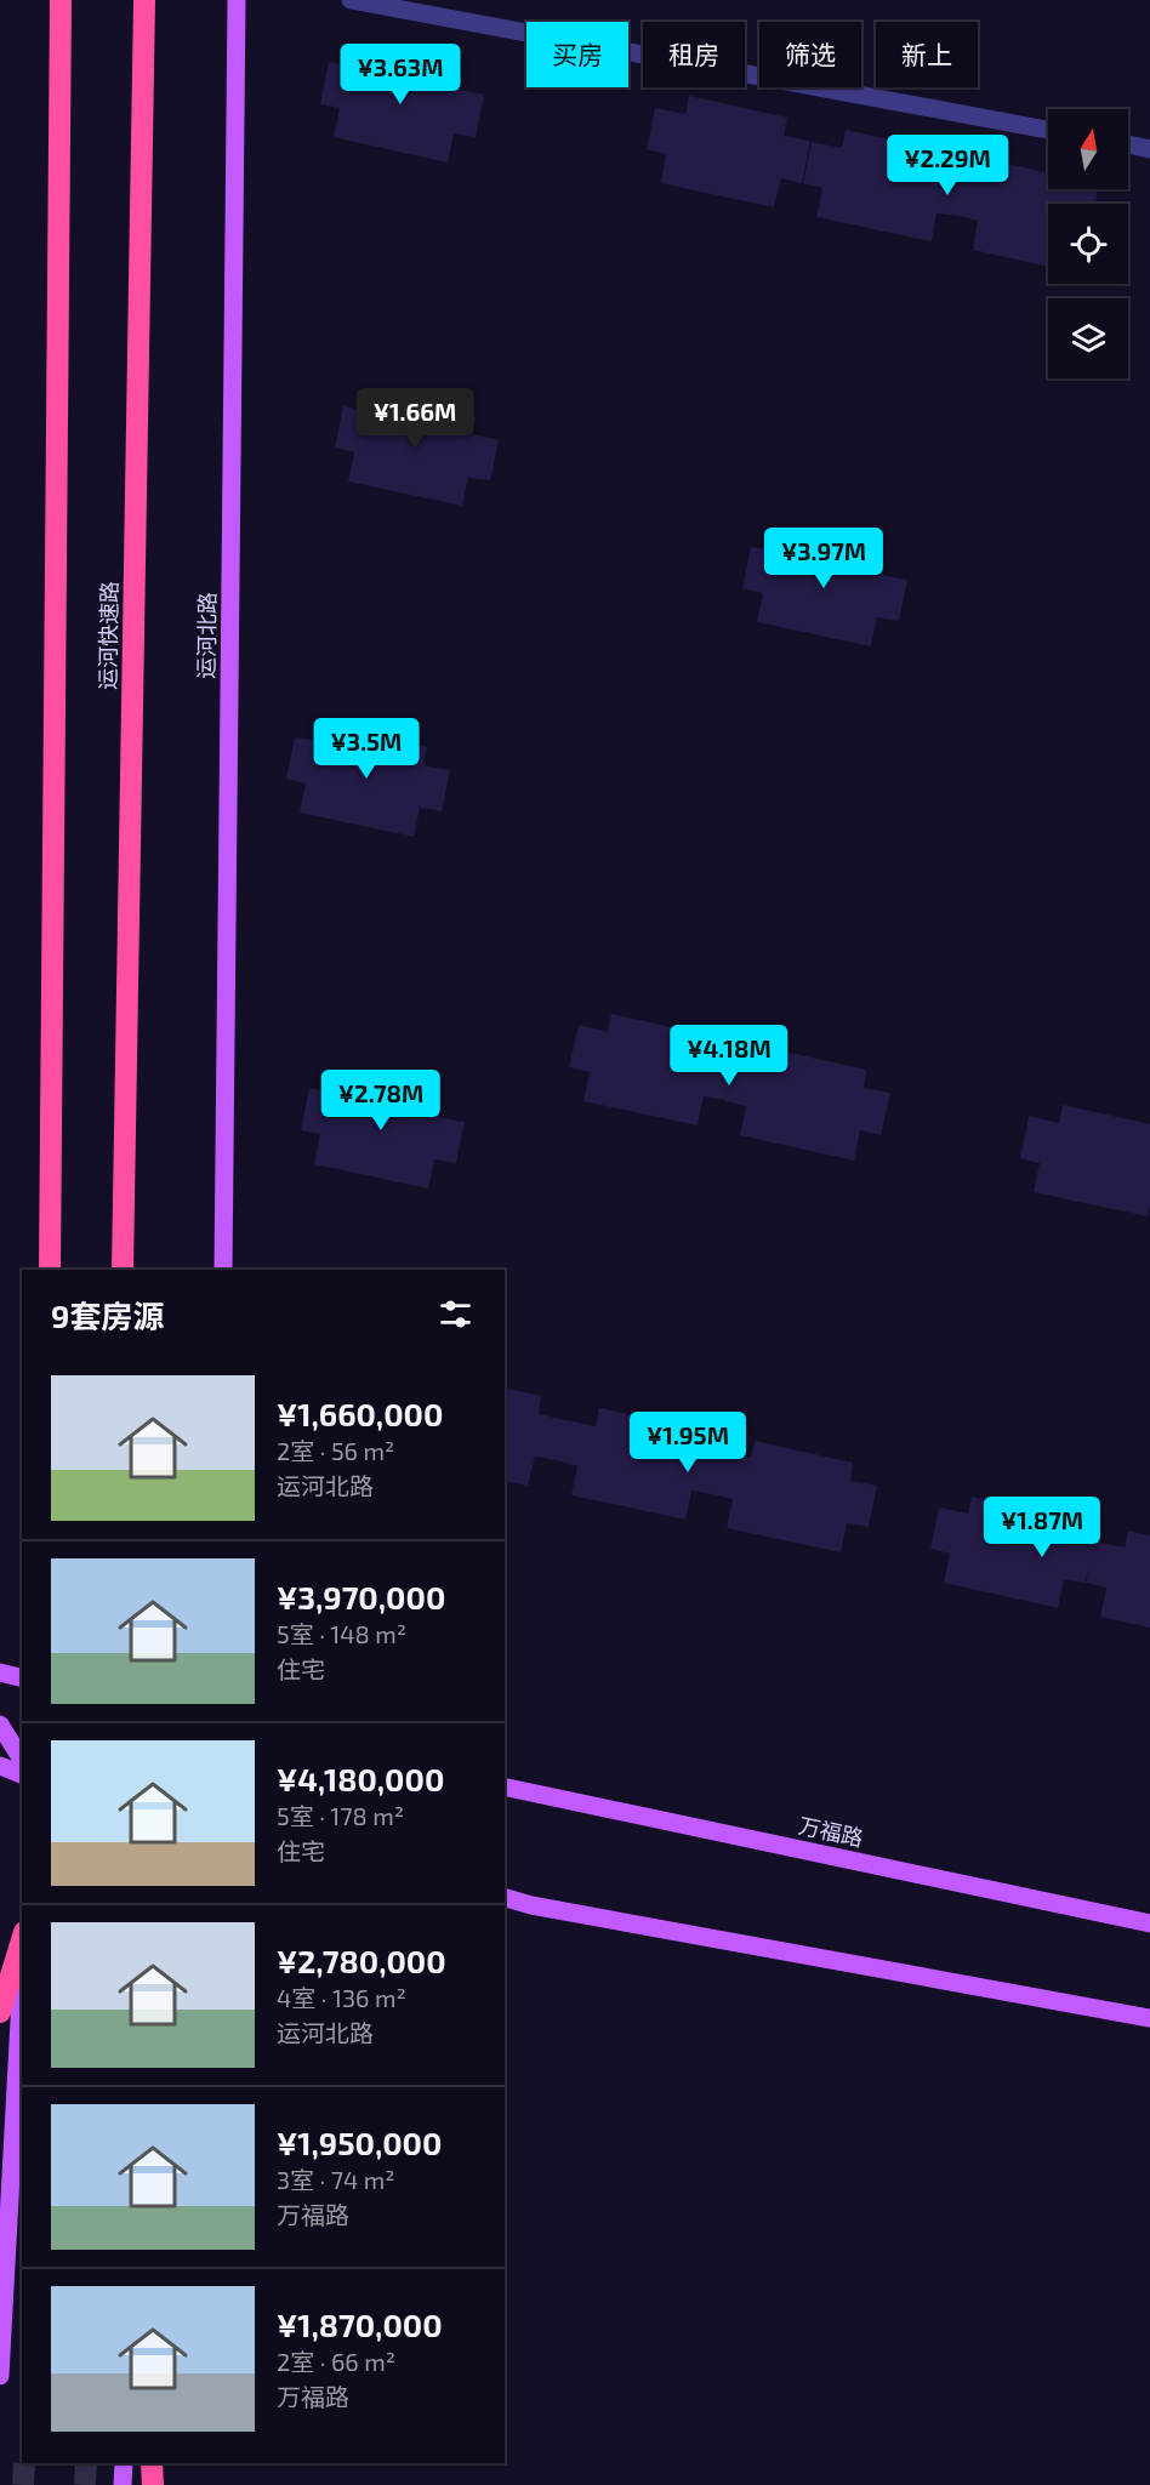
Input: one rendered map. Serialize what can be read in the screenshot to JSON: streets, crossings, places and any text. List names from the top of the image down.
{
  "streets": {
    "highway": ["运河快速路"],
    "main road": ["运河北路", "万福路"]
  },
  "north": "top",
  "page": {
    "chip": [
      "买房",
      "租房",
      "筛选",
      "新上"
    ],
    "price": [
      "¥3.63M",
      "¥2.29M",
      "¥1.66M",
      "¥3.97M",
      "¥3.5M",
      "¥4.18M",
      "¥2.78M",
      "¥1.95M",
      "¥1.87M"
    ],
    "heading": "9套房源",
    "list": [
      {
        "name": "¥1,660,000",
        "note": "2室 · 56 m² · 运河北路"
      },
      {
        "name": "¥3,970,000",
        "note": "5室 · 148 m² · 住宅"
      },
      {
        "name": "¥4,180,000",
        "note": "5室 · 178 m² · 住宅"
      },
      {
        "name": "¥2,780,000",
        "note": "4室 · 136 m² · 运河北路"
      },
      {
        "name": "¥1,950,000",
        "note": "3室 · 74 m² · 万福路"
      },
      {
        "name": "¥1,870,000",
        "note": "2室 · 66 m² · 万福路"
      }
    ]
  }
}
